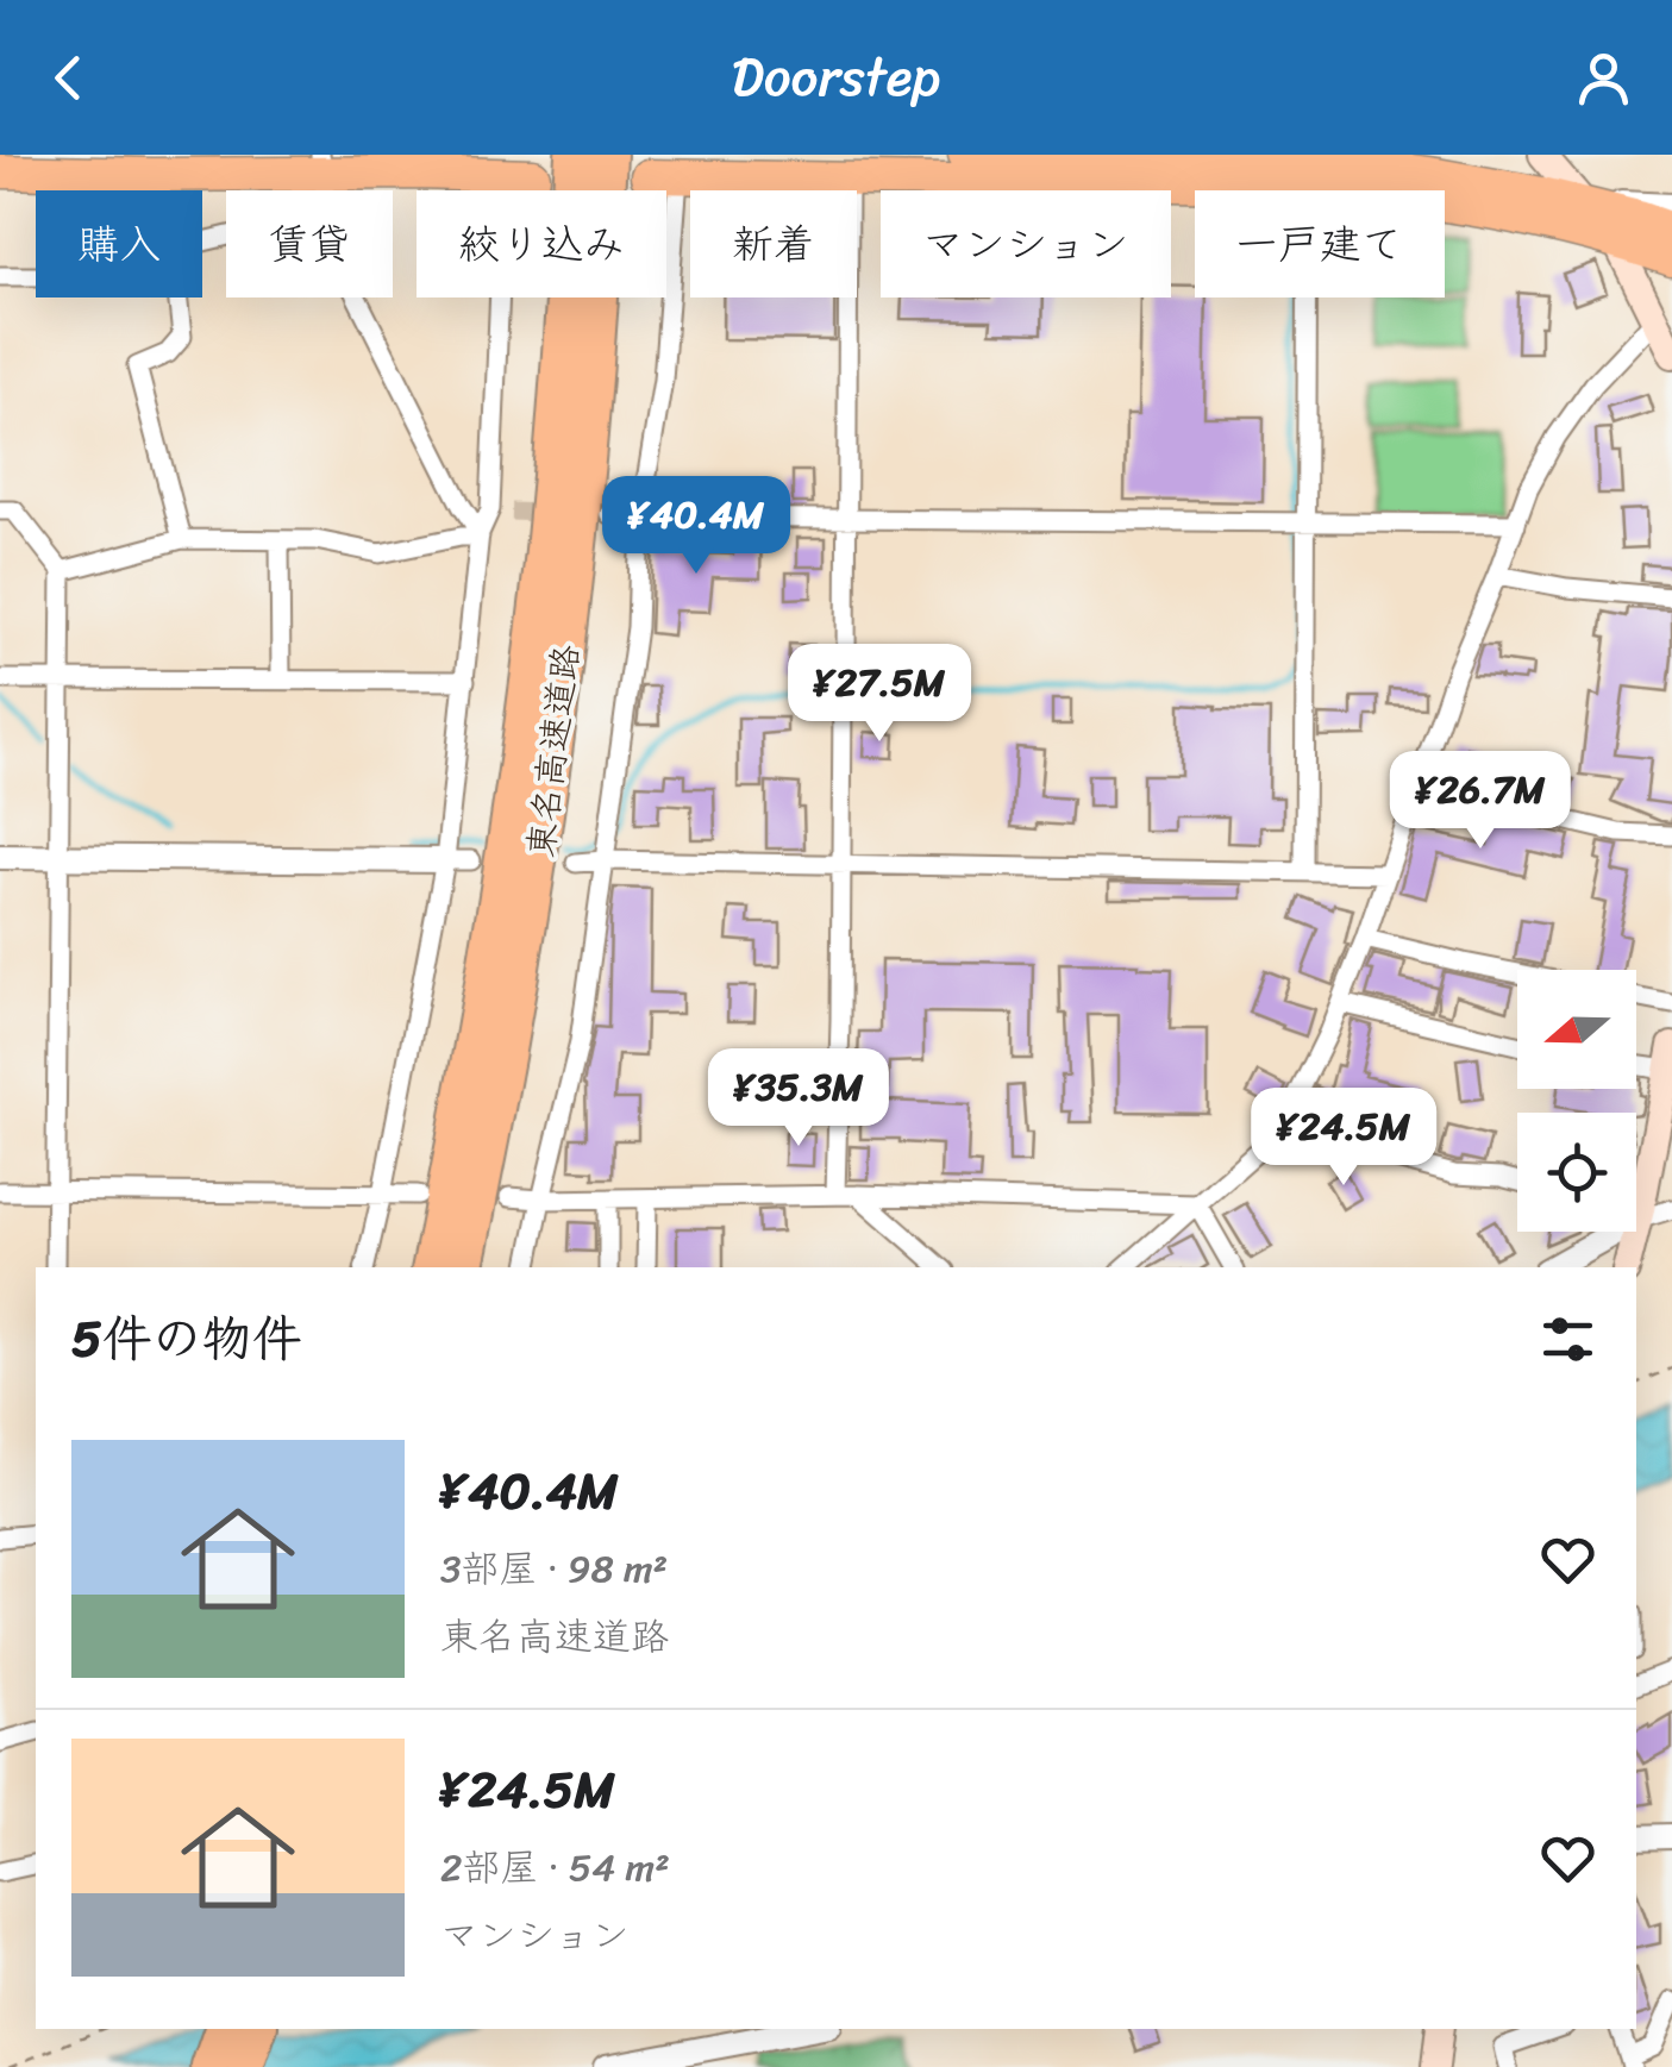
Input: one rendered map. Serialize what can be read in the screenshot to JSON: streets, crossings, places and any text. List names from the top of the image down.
{
  "streets": {
    "highway": ["東名高速道路"]
  },
  "north": "left",
  "page": {
    "header": "Doorstep",
    "chip": [
      "購入",
      "賃貸",
      "絞り込み",
      "新着",
      "マンション",
      "一戸建て"
    ],
    "price": [
      "¥40.4M",
      "¥27.5M",
      "¥26.7M",
      "¥35.3M",
      "¥24.5M"
    ],
    "heading": "5件の物件",
    "list": [
      {
        "name": "¥40.4M",
        "note": "3部屋 · 98 m² · 東名高速道路"
      },
      {
        "name": "¥24.5M",
        "note": "2部屋 · 54 m² · マンション"
      }
    ]
  }
}
